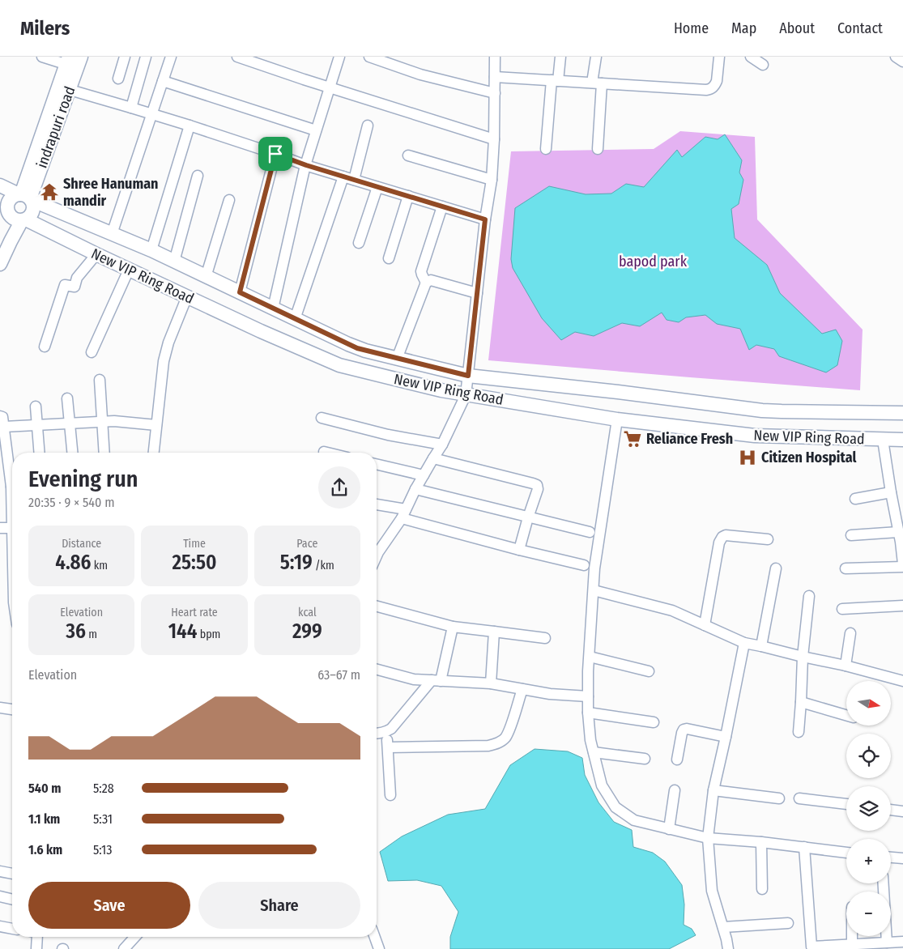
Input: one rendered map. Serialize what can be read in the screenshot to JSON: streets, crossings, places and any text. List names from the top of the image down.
{
  "streets": {
    "main road": ["indrapuri road", "New VIP Ring Road"]
  },
  "crossings": [
    ["indrapuri road", "New VIP Ring Road"]
  ],
  "parks": ["bapod park"],
  "places": {
    "temple": ["Shree Hanuman mandir"],
    "supermarket": ["Reliance Fresh"],
    "hospital": ["Citizen Hospital"]
  },
  "north": "right",
  "page": {
    "header": "Milers",
    "nav": [
      "Home",
      "Map",
      "About",
      "Contact"
    ],
    "heading": ["Evening run", "20:35 · 9 × 540 m"],
    "stats": [
      ["Distance", "4.86 km"],
      ["Time", "25:50"],
      ["Pace", "5:19 /km"],
      ["Elevation", "36 m"],
      ["Heart rate", "144 bpm"],
      ["kcal", "299"]
    ],
    "chart": ["Elevation", "63–67 m"],
    "map_buttons": ["+", "−"],
    "list": [
      {
        "name": "540 m",
        "note": "5:28"
      },
      {
        "name": "1.1 km",
        "note": "5:31"
      },
      {
        "name": "1.6 km",
        "note": "5:13"
      }
    ],
    "buttons": ["Save", "Share"]
  }
}
